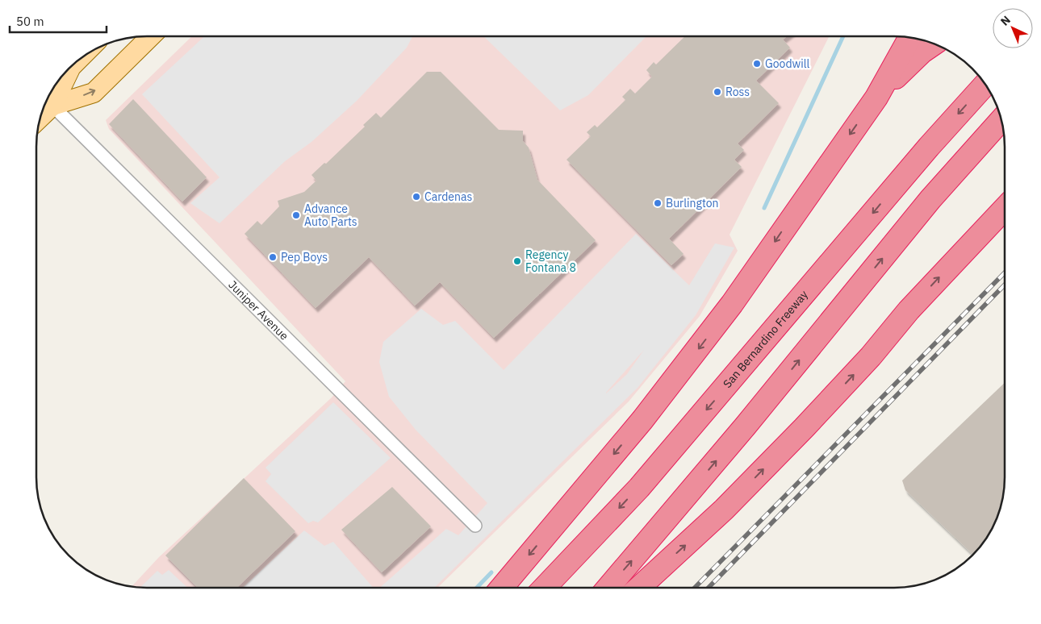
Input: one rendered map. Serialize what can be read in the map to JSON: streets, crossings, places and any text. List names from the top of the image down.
{
  "streets": {
    "highway": ["San Bernardino Freeway"],
    "street": ["Juniper Avenue"]
  },
  "places": [
    "Goodwill",
    "Ross",
    "Cardenas",
    "Burlington",
    "Advance Auto Parts",
    "Pep Boys",
    "Regency Fontana 8"
  ],
  "scale_bar": "50 m",
  "north": "top left"
}
